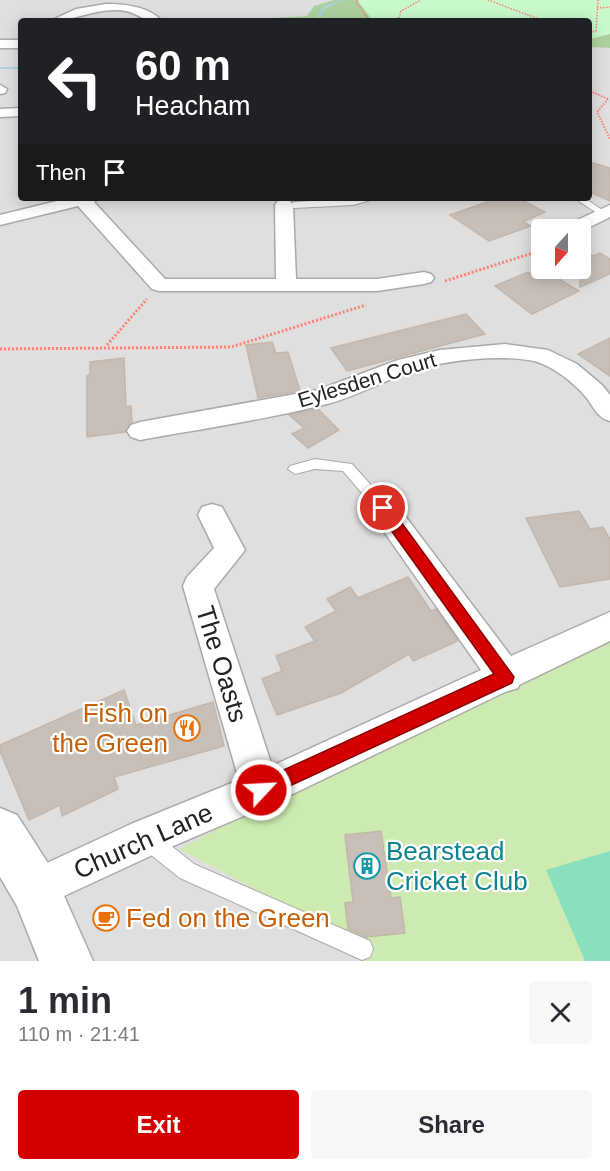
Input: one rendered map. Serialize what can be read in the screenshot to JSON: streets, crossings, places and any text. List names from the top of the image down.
{
  "streets": {
    "street": ["Eylesden Court", "The Oasts", "Church Lane"]
  },
  "crossings": [
    ["The Oasts", "Church Lane"]
  ],
  "places": {
    "restaurant": ["Fish on the Green"],
    "building": ["Bearstead Cricket Club"],
    "cafe": ["Fed on the Green"]
  },
  "north": "bottom",
  "page": {
    "turn": ["60 m", "Heacham"],
    "then": "Then",
    "heading": ["1 min", "110 m · 21:41"],
    "buttons": ["Exit", "Share"]
  }
}
